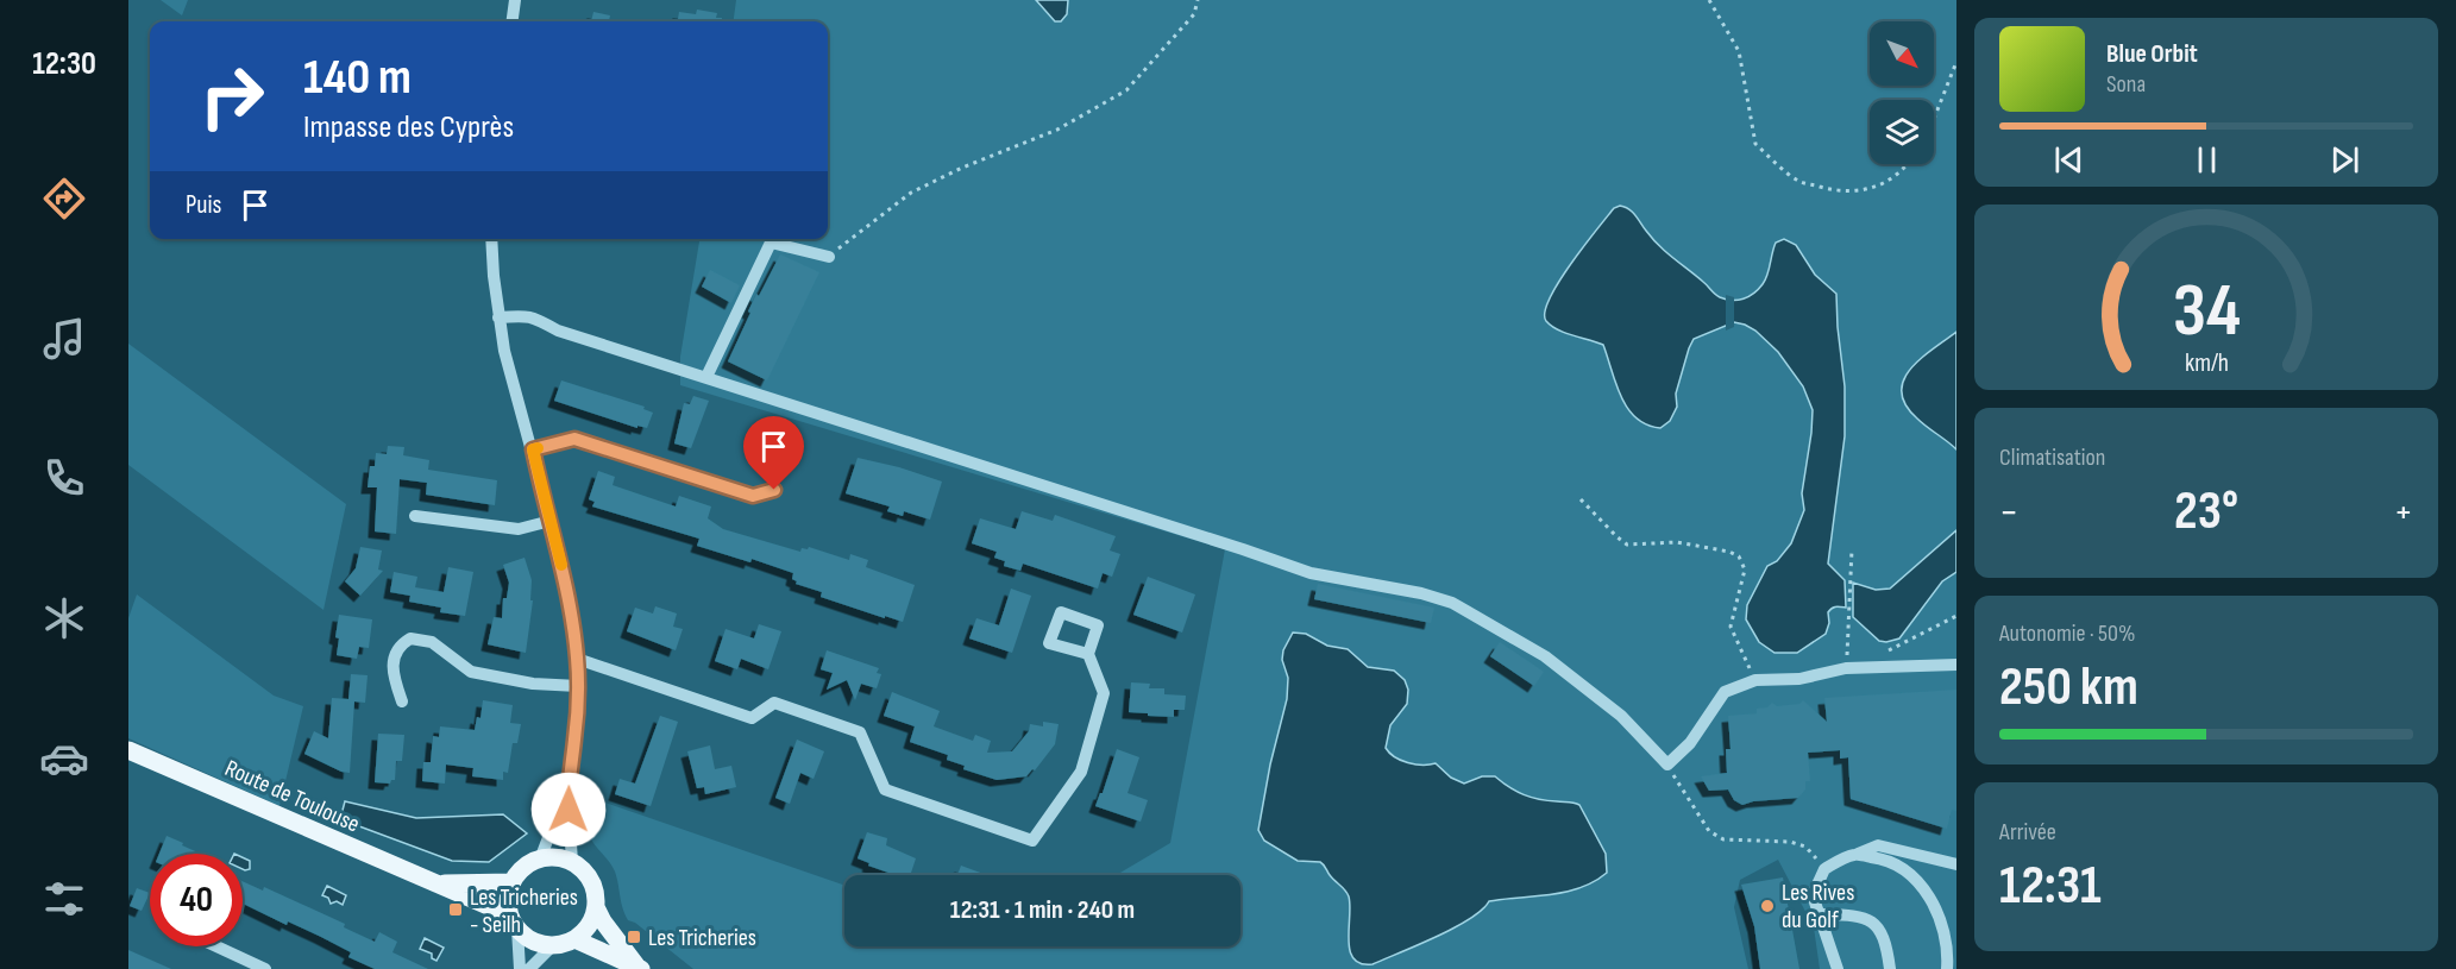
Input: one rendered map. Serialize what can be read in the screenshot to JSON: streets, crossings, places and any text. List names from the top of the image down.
{
  "streets": {
    "main road": ["Route de Toulouse"]
  },
  "places": {
    "other": ["Les Rives du Golf"],
    "transit": ["Les Tricheries - Seilh", "Les Tricheries"]
  },
  "north": "bottom right",
  "page": {
    "tabs": "12:30",
    "turn": ["140 m", "Impasse des Cyprès"],
    "song": ["Blue Orbit", "Sona"],
    "then": "Puis",
    "tile": [
      "Climatisation",
      ["Autonomie · 50%", "250 km"],
      ["Arrivée", "12:31"]
    ],
    "heat": ["−", "23°", "+"],
    "limit": "40",
    "trip": "12:31 · 1 min · 240 m",
    "gauge": ["34", "km/h"]
  }
}
